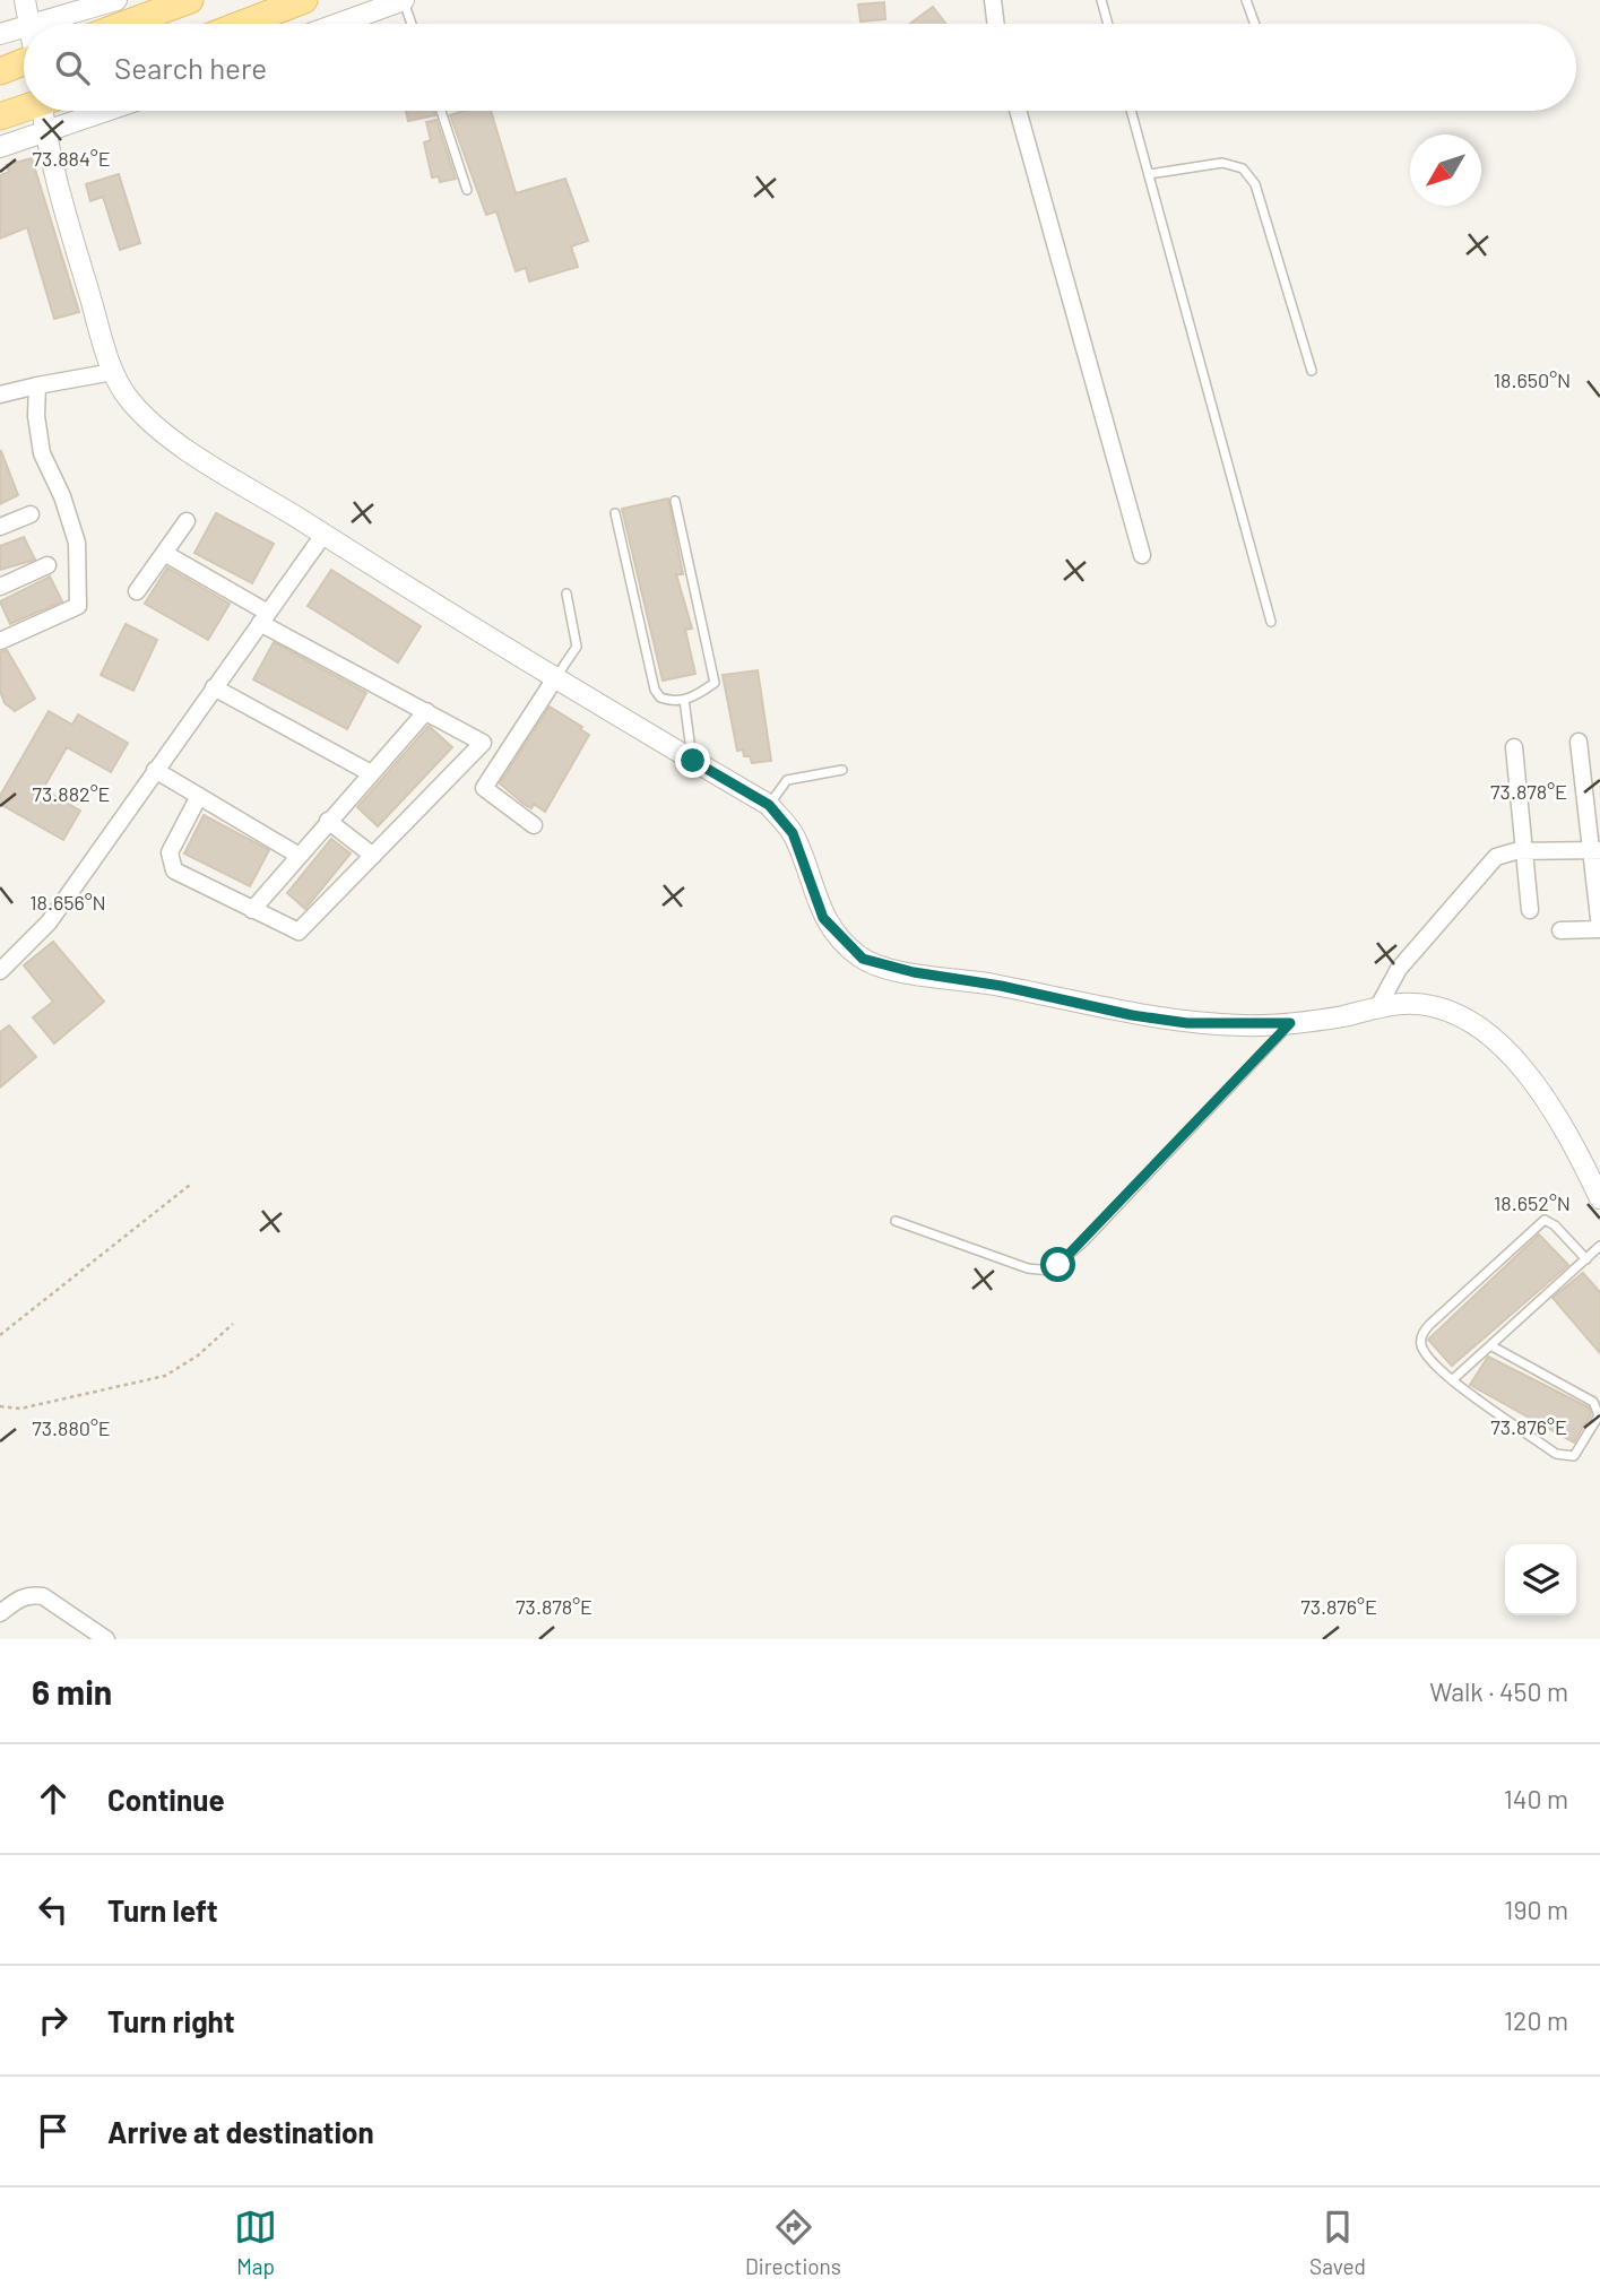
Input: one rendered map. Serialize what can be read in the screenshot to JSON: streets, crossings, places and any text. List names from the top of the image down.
{
  "north": "bottom left",
  "page": {
    "search": "Search here",
    "heading": ["6 min", "Walk · 450 m"],
    "list": [
      ["Continue", "140 m"],
      ["Turn left", "190 m"],
      ["Turn right", "120 m"],
      "Arrive at destination"
    ],
    "nav": ["Map", "Directions", "Saved"]
  },
  "coordinates": [
    "73.884°E",
    "18.650°N",
    "73.878°E",
    "73.882°E",
    "18.656°N",
    "18.652°N",
    "73.876°E",
    "73.880°E"
  ]
}
